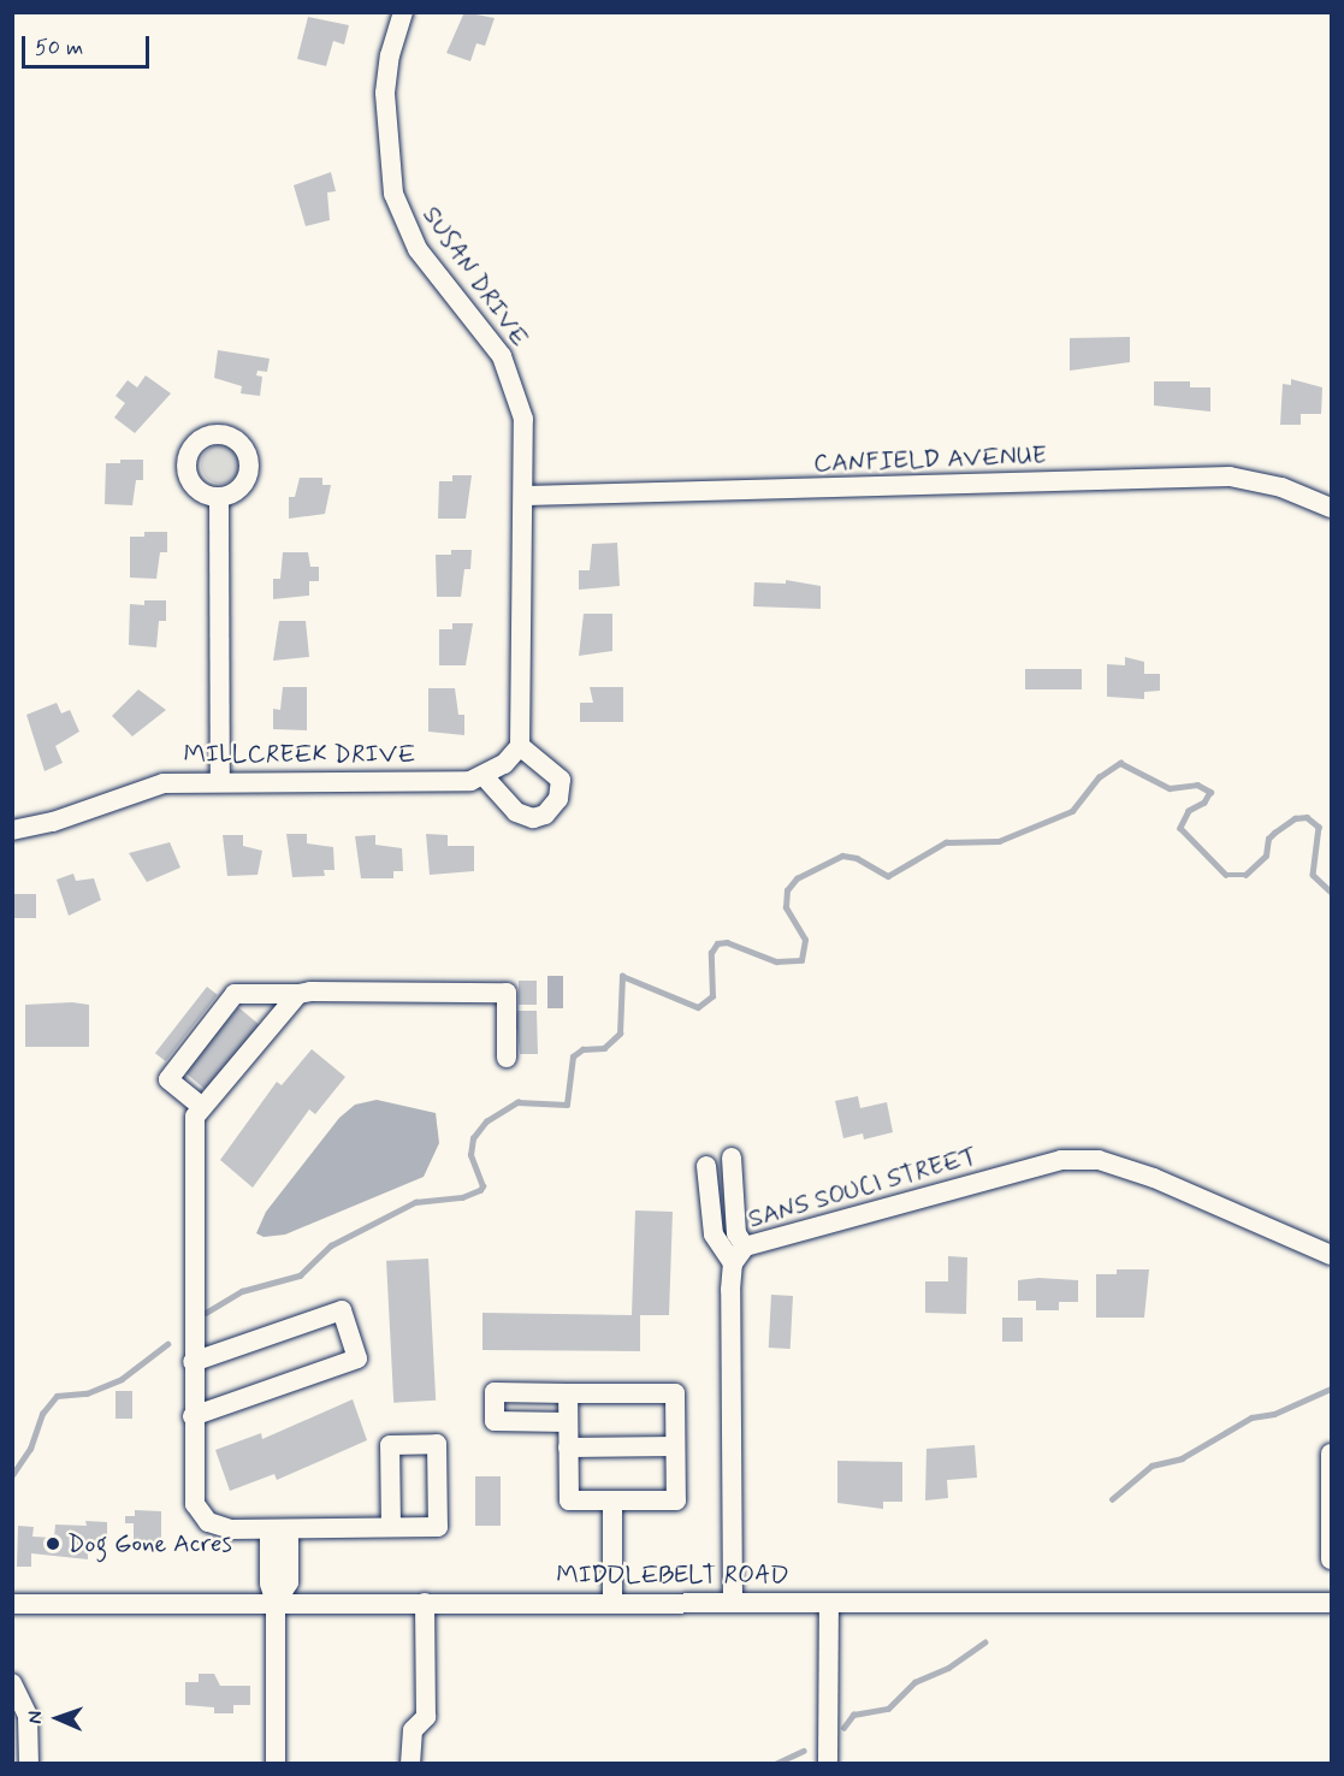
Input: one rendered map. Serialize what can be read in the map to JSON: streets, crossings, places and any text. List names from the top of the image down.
{
  "streets": {
    "street": [
      "SUSAN DRIVE",
      "CANFIELD AVENUE",
      "MILLCREEK DRIVE",
      "SANS SOUCI STREET",
      "MIDDLEBELT ROAD"
    ]
  },
  "crossings": [
    ["SUSAN DRIVE", "CANFIELD AVENUE"],
    ["SUSAN DRIVE", "MILLCREEK DRIVE"],
    ["SANS SOUCI STREET", "MIDDLEBELT ROAD"]
  ],
  "places": ["Dog Gone Acres"],
  "scale_bar": "50 m",
  "north": "left"
}
